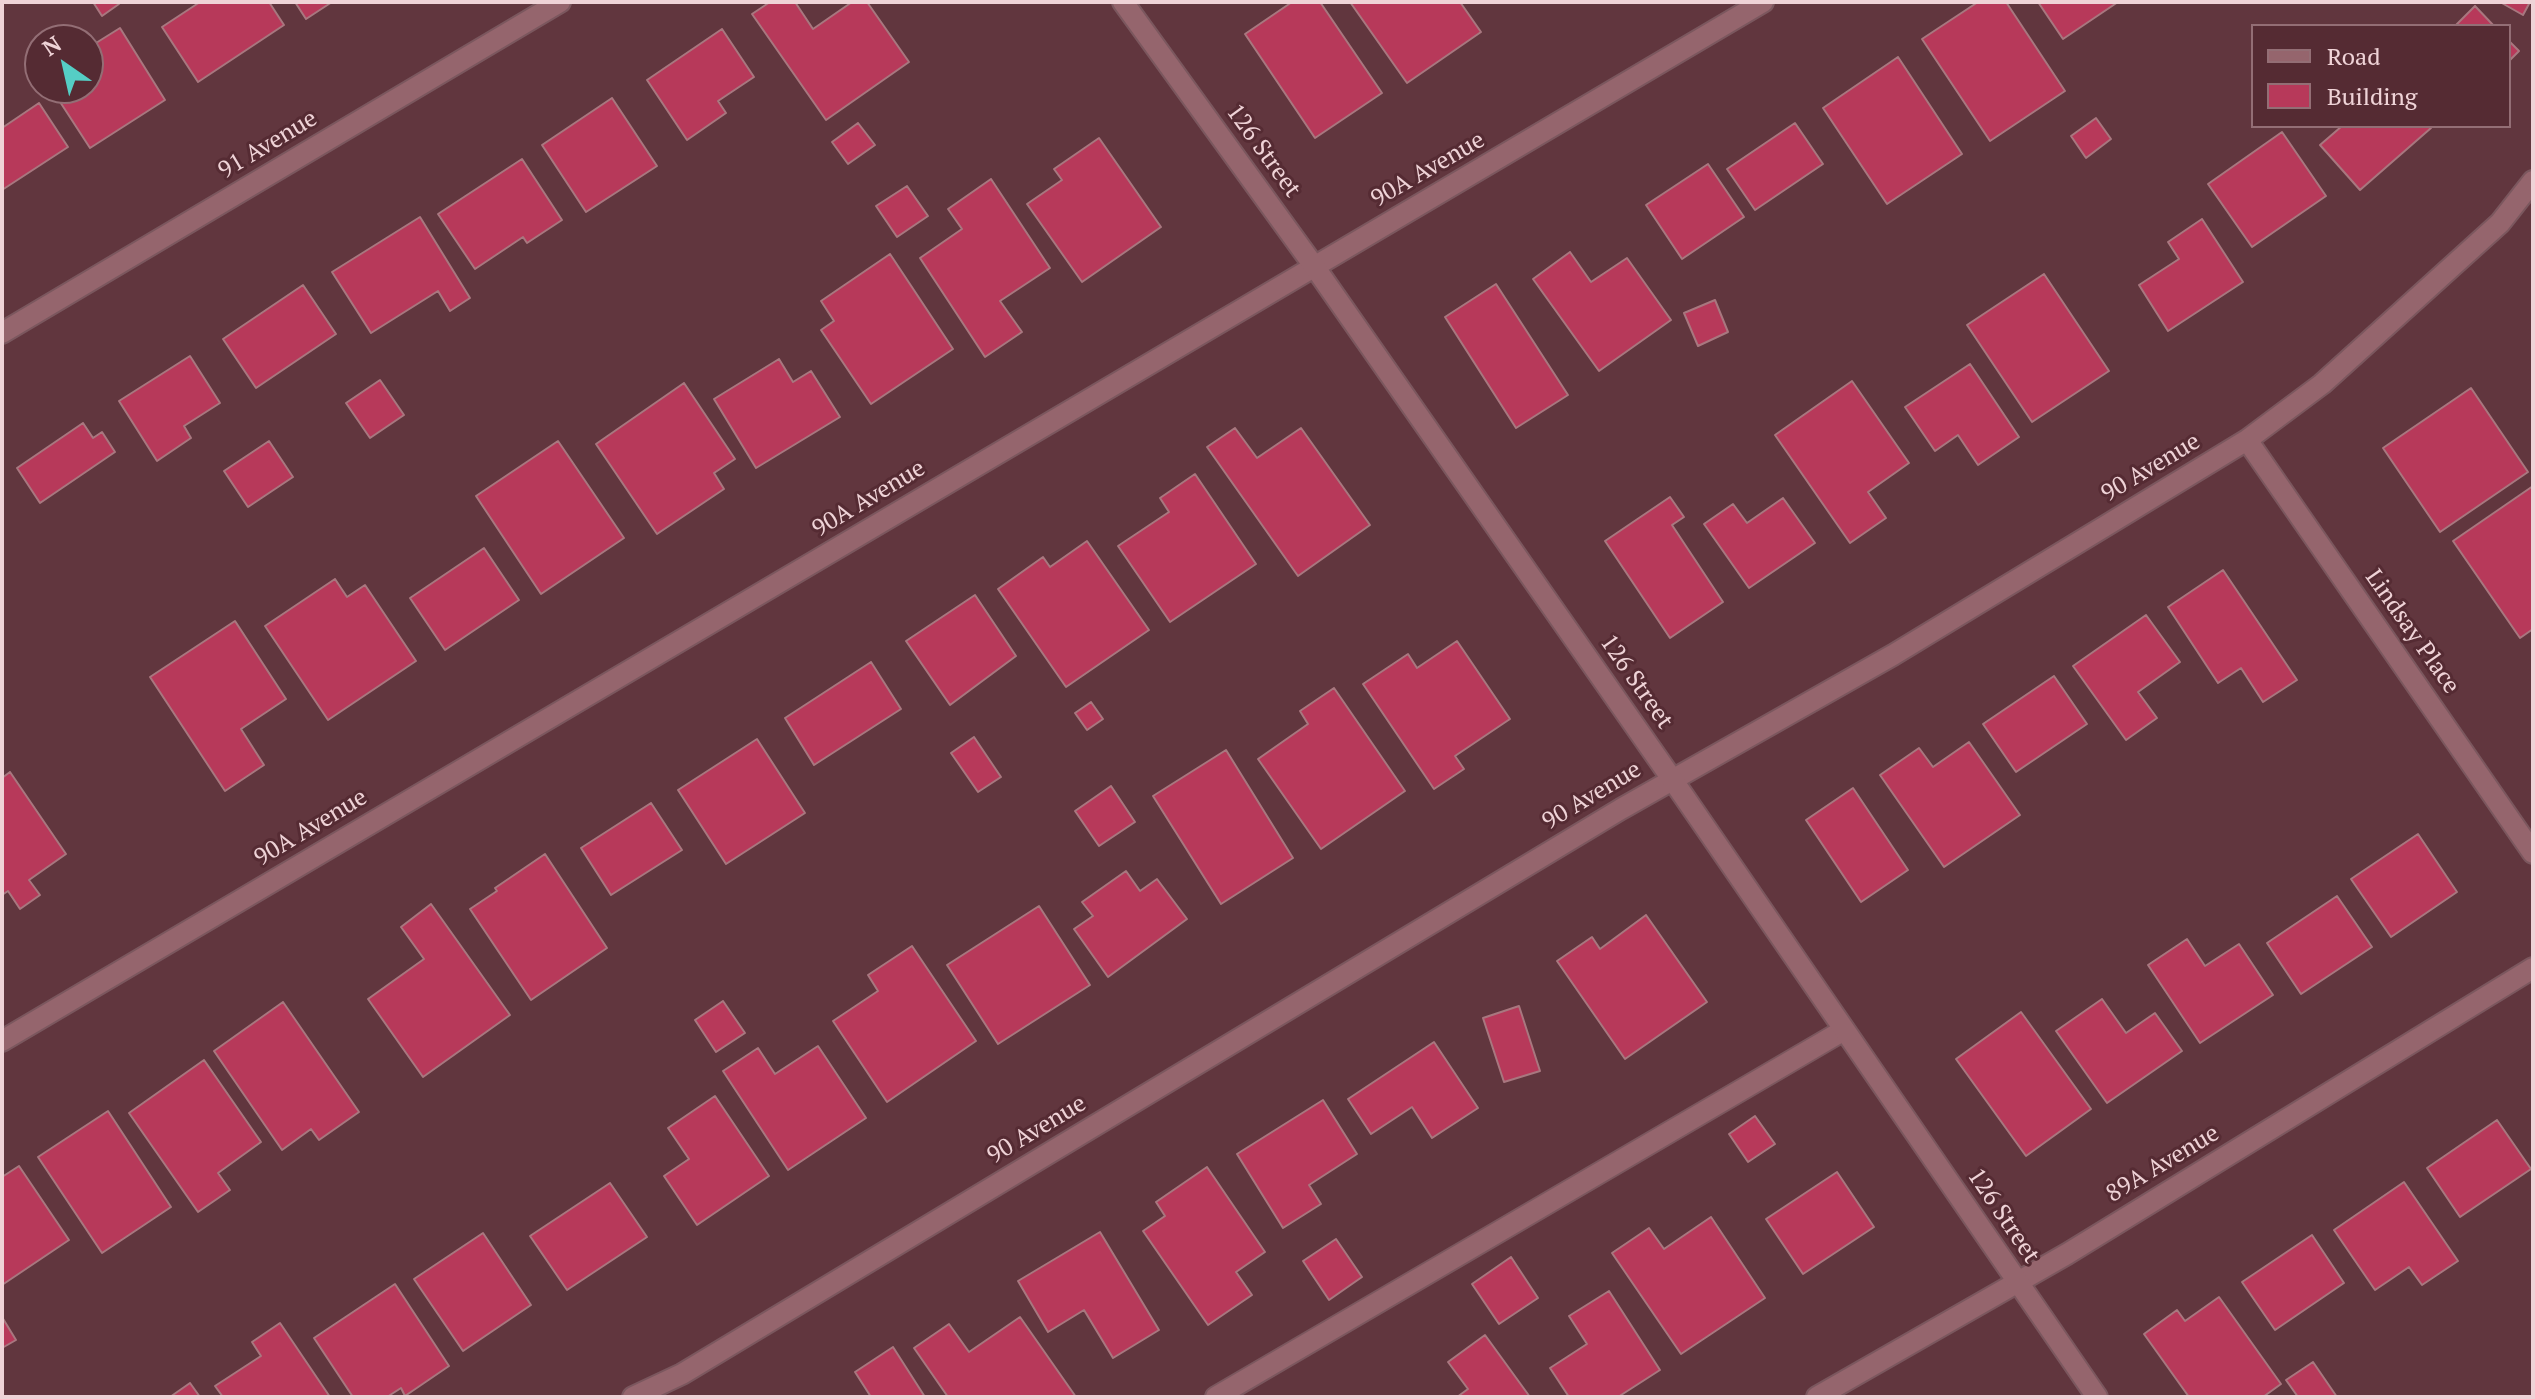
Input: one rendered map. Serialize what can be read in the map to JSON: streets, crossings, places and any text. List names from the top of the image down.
{
  "streets": {
    "street": [
      "91 Avenue",
      "126 Street",
      "90A Avenue",
      "90 Avenue",
      "Lindsay Place",
      "89A Avenue"
    ]
  },
  "crossings": [
    ["126 Street", "90A Avenue"],
    ["126 Street", "90 Avenue"],
    ["126 Street", "89A Avenue"],
    ["90 Avenue", "Lindsay Place"]
  ],
  "legend": ["Road", "Building"],
  "north": "top left"
}
